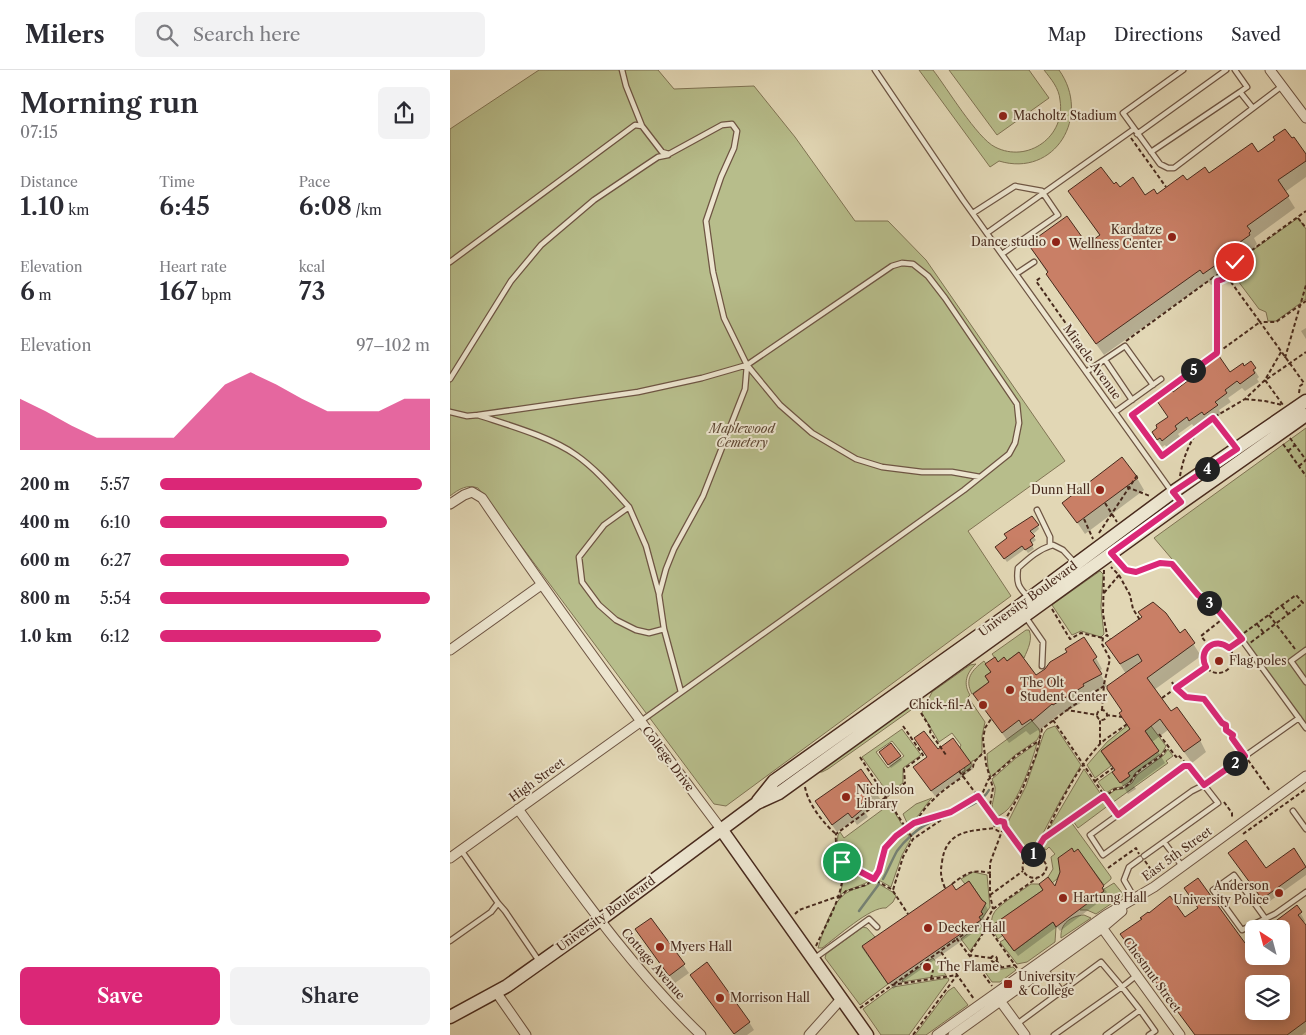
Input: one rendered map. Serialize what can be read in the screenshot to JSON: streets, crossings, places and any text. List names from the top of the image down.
{
  "streets": {
    "main road": ["University Boulevard", "College Drive"],
    "street": [
      "High Street",
      "East 5th Street",
      "Cottage Avenue",
      "Chestnut Street"
    ],
    "lane": ["Miracle Avenue"]
  },
  "crossings": [
    ["Miracle Avenue", "University Boulevard"],
    ["University Boulevard", "College Drive"],
    ["University Boulevard", "Cottage Avenue"],
    ["College Drive", "High Street"],
    ["High Street", "Cottage Avenue"]
  ],
  "parks": ["Maplewood Cemetery"],
  "places": {
    "other": [
      "Macholtz Stadium",
      "Kardatze Wellness Center",
      "Dance studio",
      "Dunn Hall",
      "Flag poles",
      "The Olt Student Center",
      "Chick-fil-A",
      "Nicholson Library",
      "Anderson University Police",
      "Hartung Hall",
      "Decker Hall",
      "Myers Hall",
      "The Flame",
      "Morrison Hall"
    ],
    "transit": ["University & College"]
  },
  "north": "top left",
  "page": {
    "header": "Milers",
    "search": "Search here",
    "nav": ["Map", "Directions", "Saved"],
    "heading": ["Morning run", "07:15"],
    "stats": [
      ["Distance", "1.10 km"],
      ["Time", "6:45"],
      ["Pace", "6:08 /km"],
      ["Elevation", "6 m"],
      ["Heart rate", "167 bpm"],
      ["kcal", "73"]
    ],
    "chart": ["Elevation", "97–102 m"],
    "pins": [
      "5",
      "4",
      "3",
      "2",
      "1"
    ],
    "list": [
      {
        "name": "200 m",
        "note": "5:57"
      },
      {
        "name": "400 m",
        "note": "6:10"
      },
      {
        "name": "600 m",
        "note": "6:27"
      },
      {
        "name": "800 m",
        "note": "5:54"
      },
      {
        "name": "1.0 km",
        "note": "6:12"
      }
    ],
    "buttons": ["Save", "Share"]
  }
}
